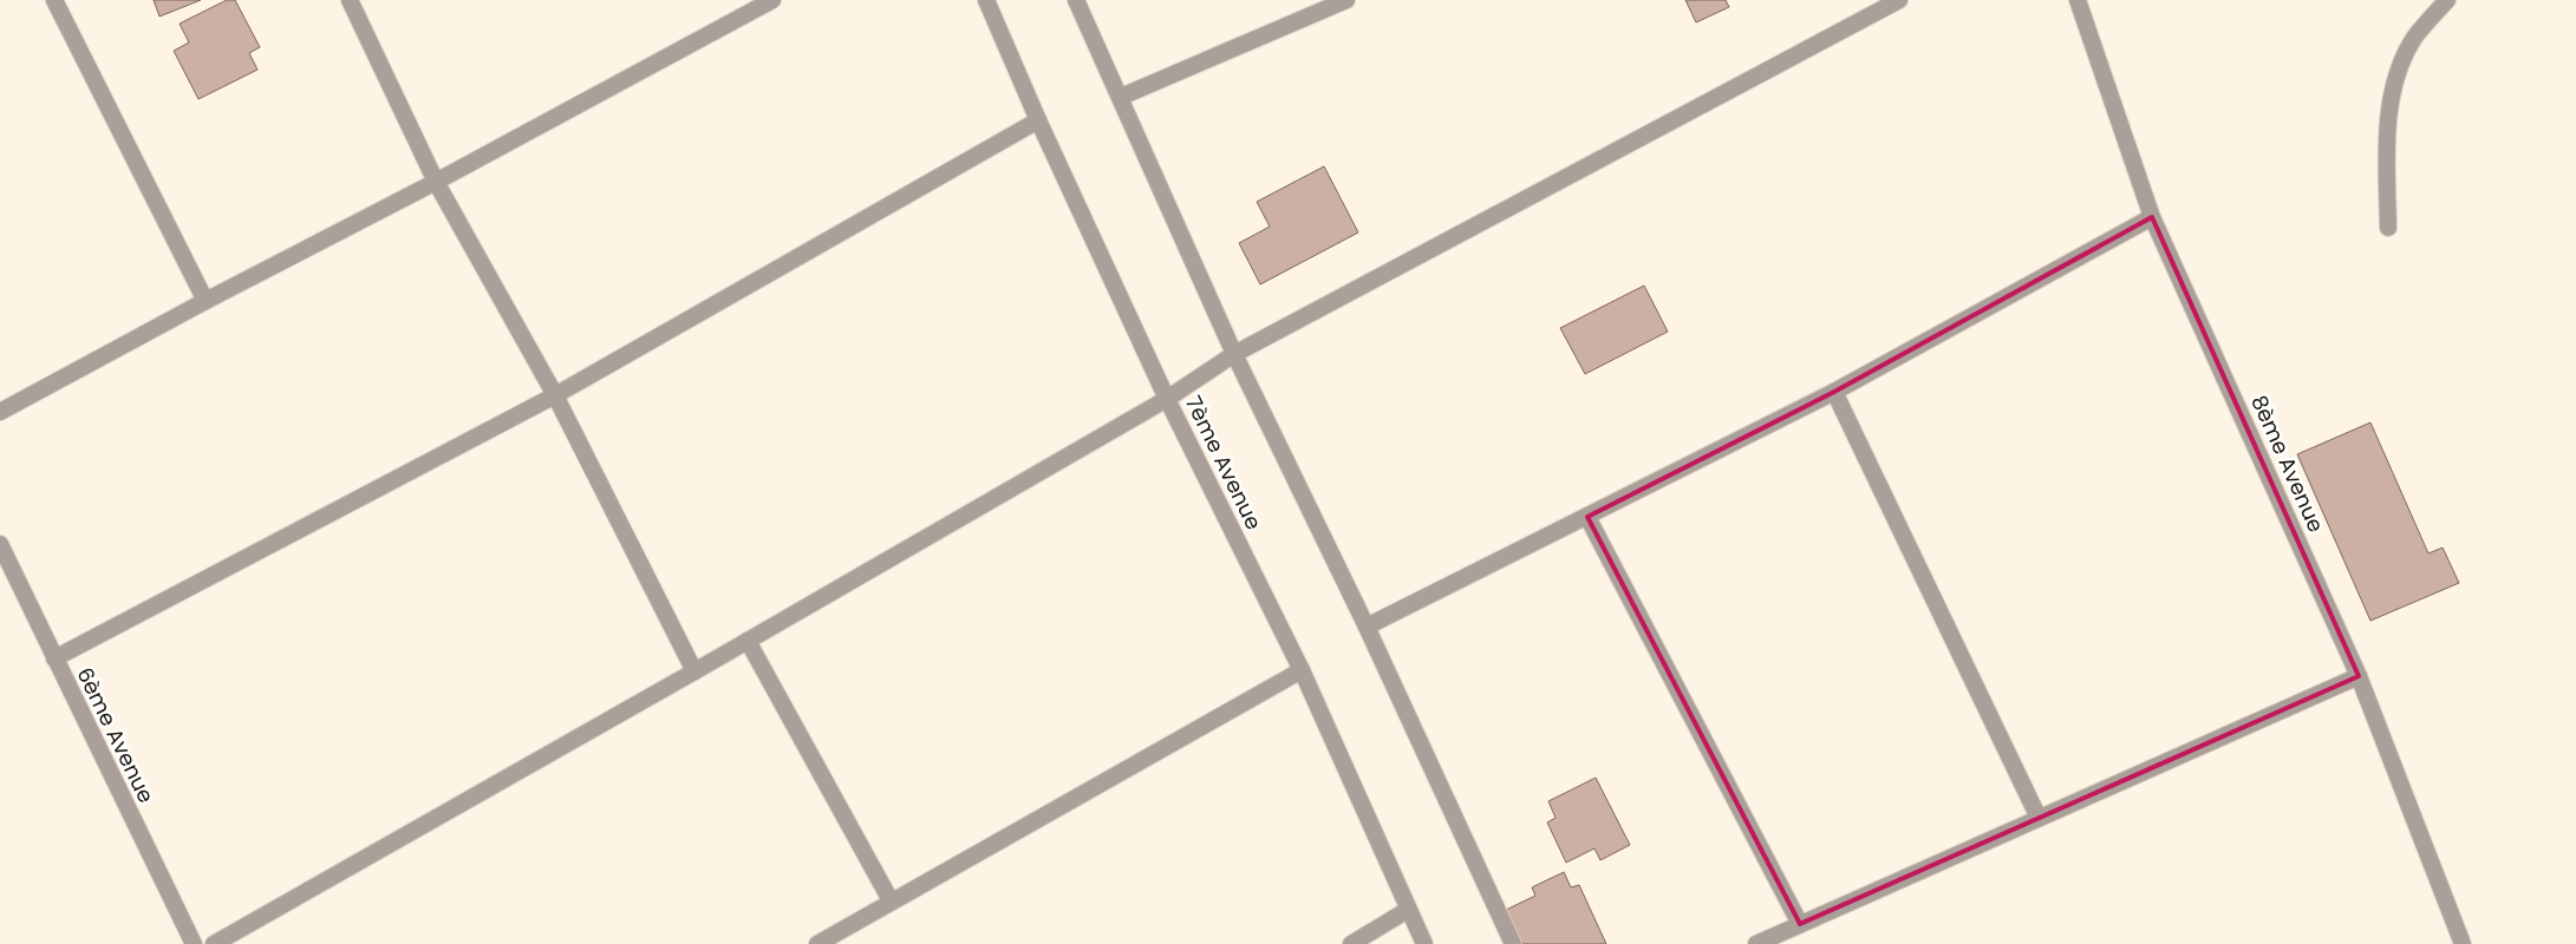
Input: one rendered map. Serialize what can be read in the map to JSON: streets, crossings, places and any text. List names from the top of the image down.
{
  "streets": {
    "street": ["7ème Avenue", "8ème Avenue", "6ème Avenue"]
  }
}
